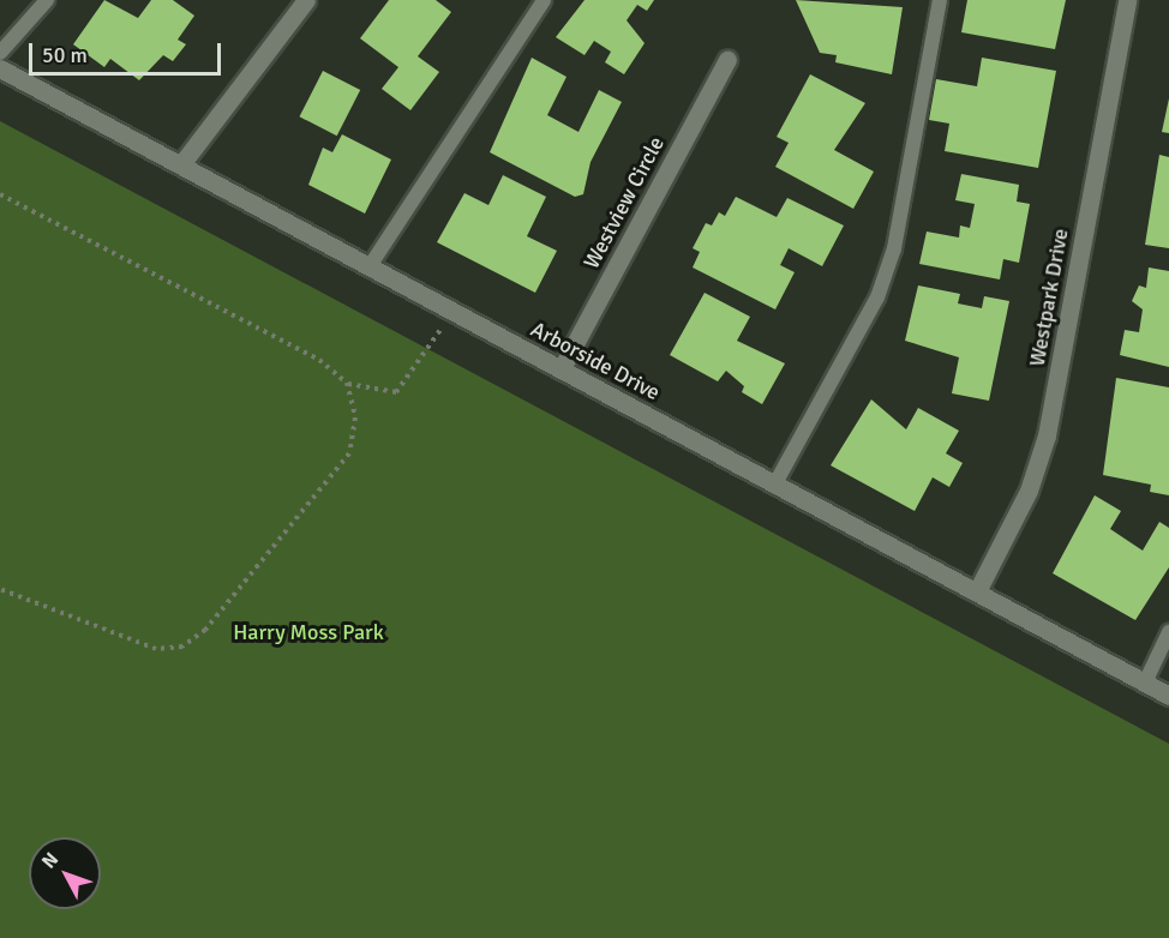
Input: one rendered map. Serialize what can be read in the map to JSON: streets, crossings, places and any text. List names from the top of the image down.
{
  "streets": {
    "street": ["Westview Circle", "Westpark Drive", "Arborside Drive"]
  },
  "crossings": [
    ["Westview Circle", "Arborside Drive"],
    ["Westpark Drive", "Arborside Drive"]
  ],
  "parks": ["Harry Moss Park"],
  "scale_bar": "50 m",
  "north": "top left"
}
